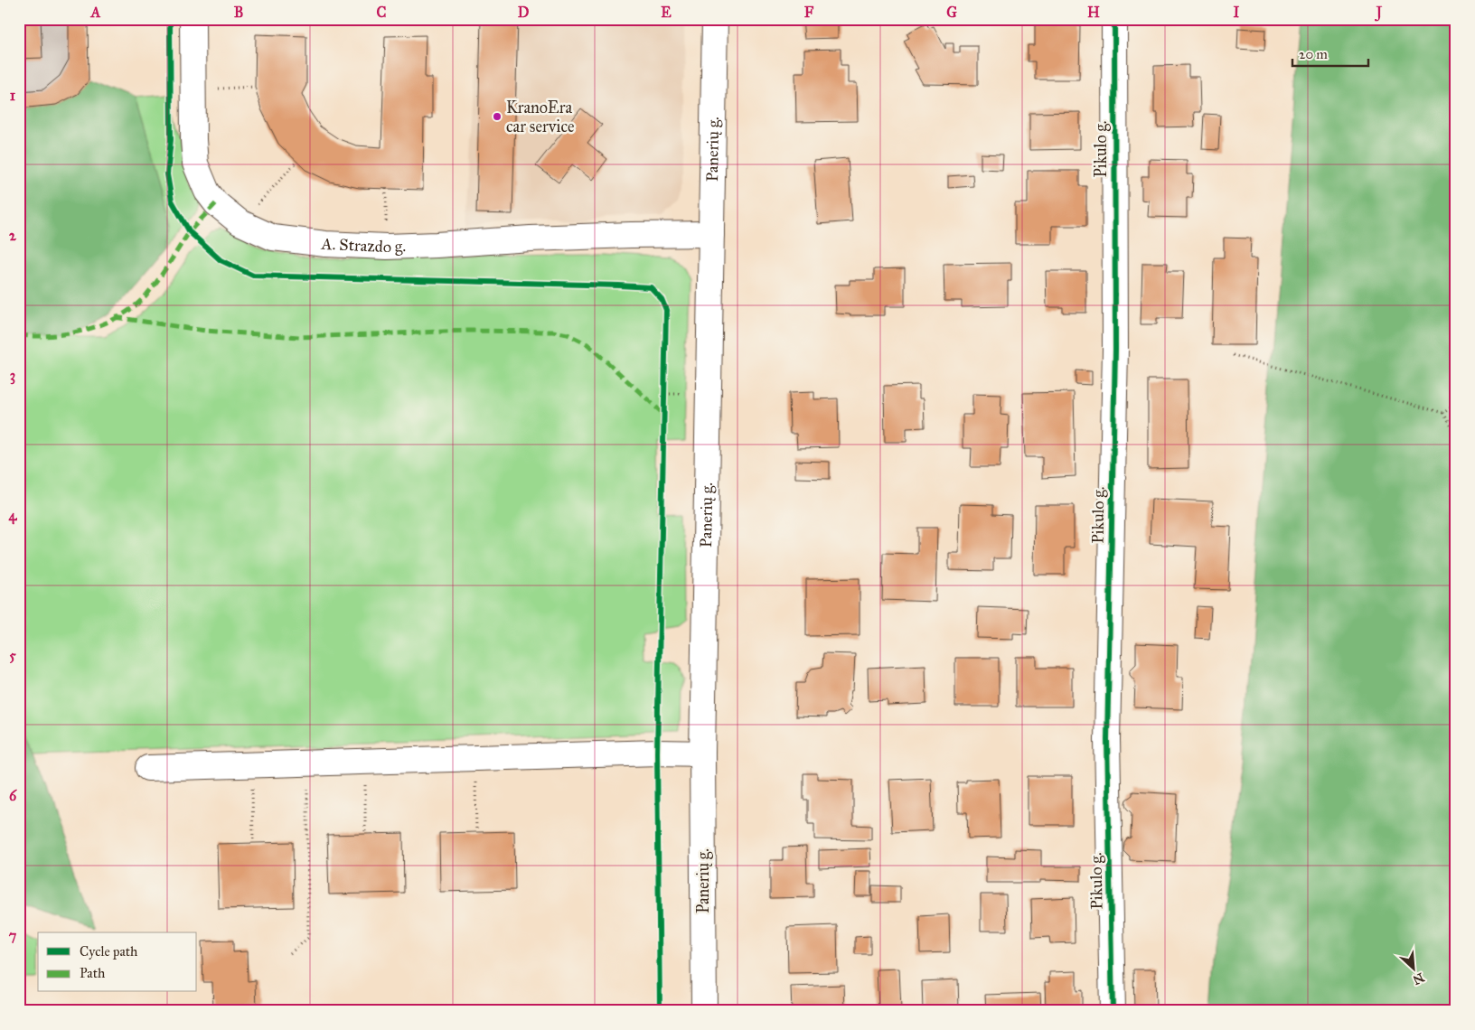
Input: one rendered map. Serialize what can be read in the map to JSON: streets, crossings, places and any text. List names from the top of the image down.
{
  "streets": {
    "street": ["Panerių g.", "Pikulo g.", "A. Strazdo g."]
  },
  "crossings": [
    ["Panerių g.", "A. Strazdo g."]
  ],
  "places": ["KranoEra car service"],
  "legend": ["Cycle path", "Path"],
  "scale_bar": "20 m",
  "north": "bottom right",
  "grid": {
    "columns": [
      "A",
      "B",
      "C",
      "D",
      "E",
      "F",
      "G",
      "H",
      "I",
      "J"
    ],
    "rows": [
      "1",
      "2",
      "3",
      "4",
      "5",
      "6",
      "7"
    ]
  }
}
